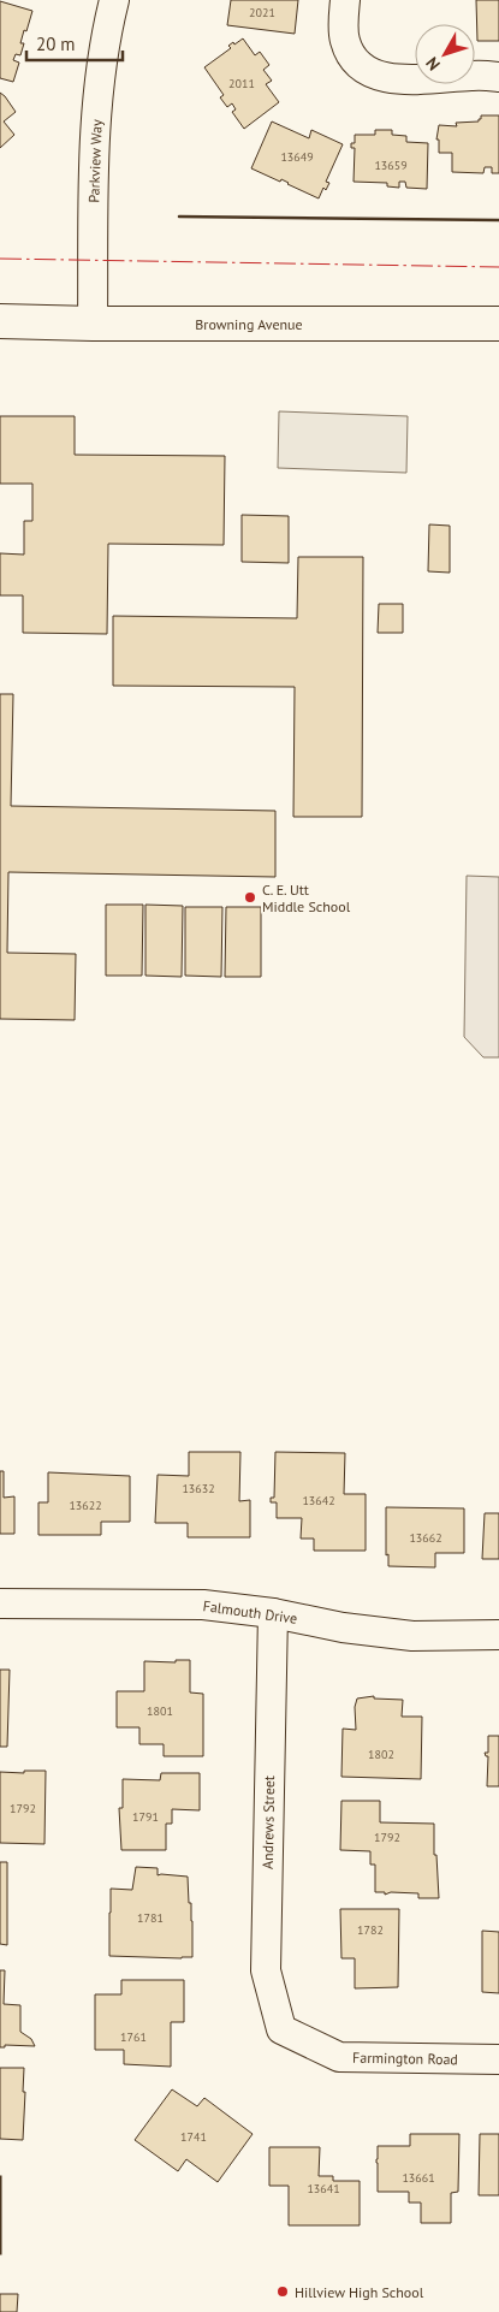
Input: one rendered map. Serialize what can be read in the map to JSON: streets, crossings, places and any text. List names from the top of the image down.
{
  "streets": {
    "main road": ["Browning Avenue"],
    "street": [
      "Parkview Way",
      "Falmouth Drive",
      "Andrews Street",
      "Farmington Road"
    ]
  },
  "crossings": [
    ["Parkview Way", "Browning Avenue"],
    ["Falmouth Drive", "Andrews Street"],
    ["Andrews Street", "Farmington Road"]
  ],
  "places": ["C. E. Utt Middle School", "Hillview High School"],
  "house_numbers": [
    "2021",
    "2011",
    "13649",
    "13659",
    "13632",
    "13642",
    "13622",
    "13662",
    "1801",
    "1802",
    "1792",
    "1791",
    "1792",
    "1781",
    "1782",
    "1761",
    "1741",
    "13661",
    "13641"
  ],
  "scale_bar": "20 m",
  "north": "bottom left"
}
